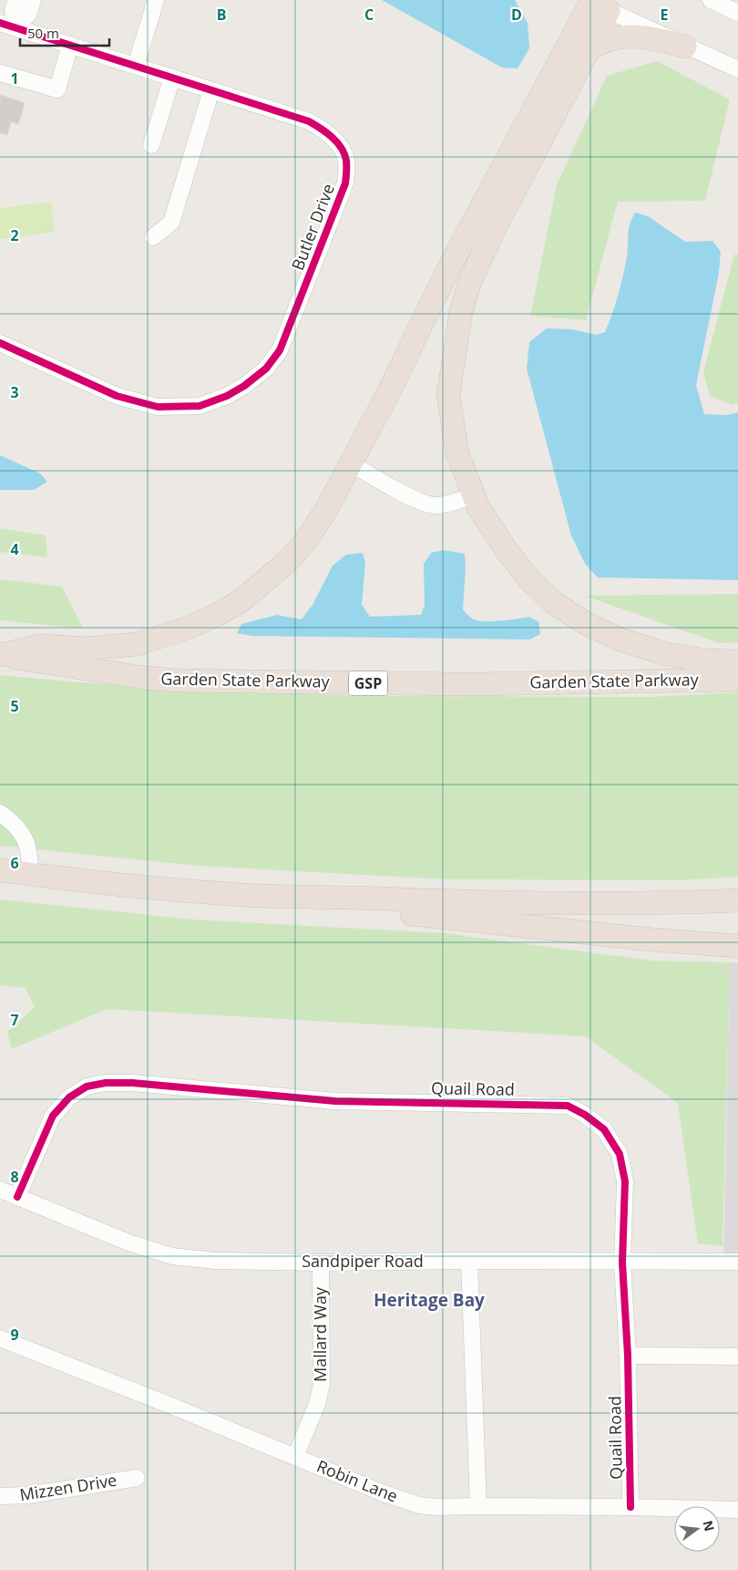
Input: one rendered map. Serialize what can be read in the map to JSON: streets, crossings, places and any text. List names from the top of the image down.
{
  "streets": {
    "highway": ["Garden State Parkway", "GSP"],
    "street": [
      "Butler Drive",
      "Quail Road",
      "Sandpiper Road",
      "Mallard Way",
      "Robin Lane",
      "Mizzen Drive"
    ]
  },
  "crossings": [
    ["Quail Road", "Sandpiper Road"],
    ["Quail Road", "Robin Lane"],
    ["Sandpiper Road", "Mallard Way"],
    ["Mallard Way", "Robin Lane"]
  ],
  "districts": ["Heritage Bay"],
  "scale_bar": "50 m",
  "north": "right",
  "grid": {
    "columns": [
      "B",
      "C",
      "D",
      "E"
    ],
    "rows": [
      "1",
      "2",
      "3",
      "4",
      "5",
      "6",
      "7",
      "8",
      "9"
    ]
  }
}
